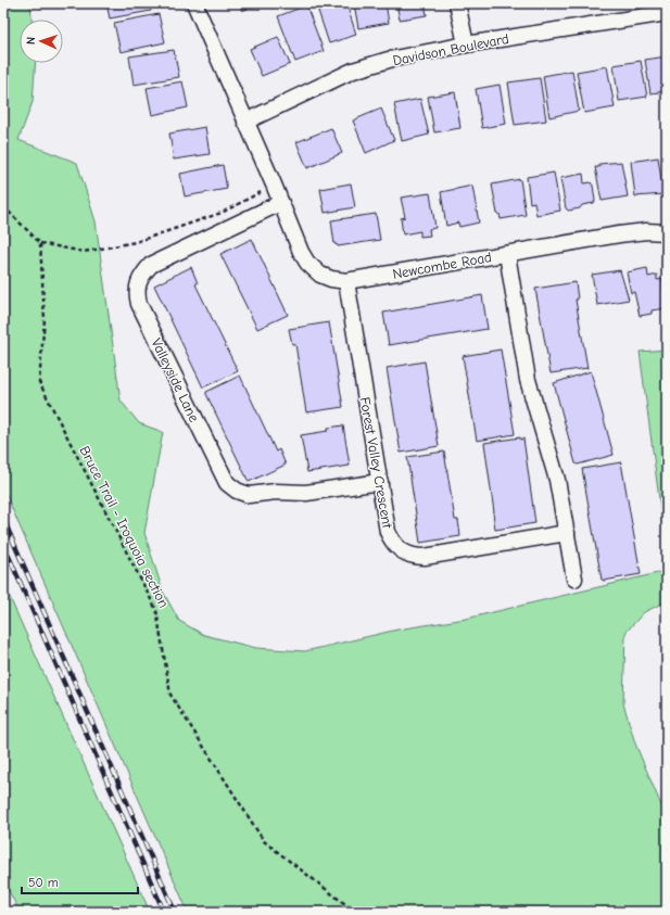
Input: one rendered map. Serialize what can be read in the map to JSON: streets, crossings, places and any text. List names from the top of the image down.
{
  "streets": {
    "street": [
      "Davidson Boulevard",
      "Newcombe Road",
      "Valleyside Lane",
      "Forest Valley Crescent"
    ],
    "path": ["Bruce Trail - Iroquoia section"]
  },
  "crossings": [
    ["Newcombe Road", "Valleyside Lane"],
    ["Newcombe Road", "Forest Valley Crescent"],
    ["Valleyside Lane", "Forest Valley Crescent"]
  ],
  "scale_bar": "50 m",
  "north": "left"
}
